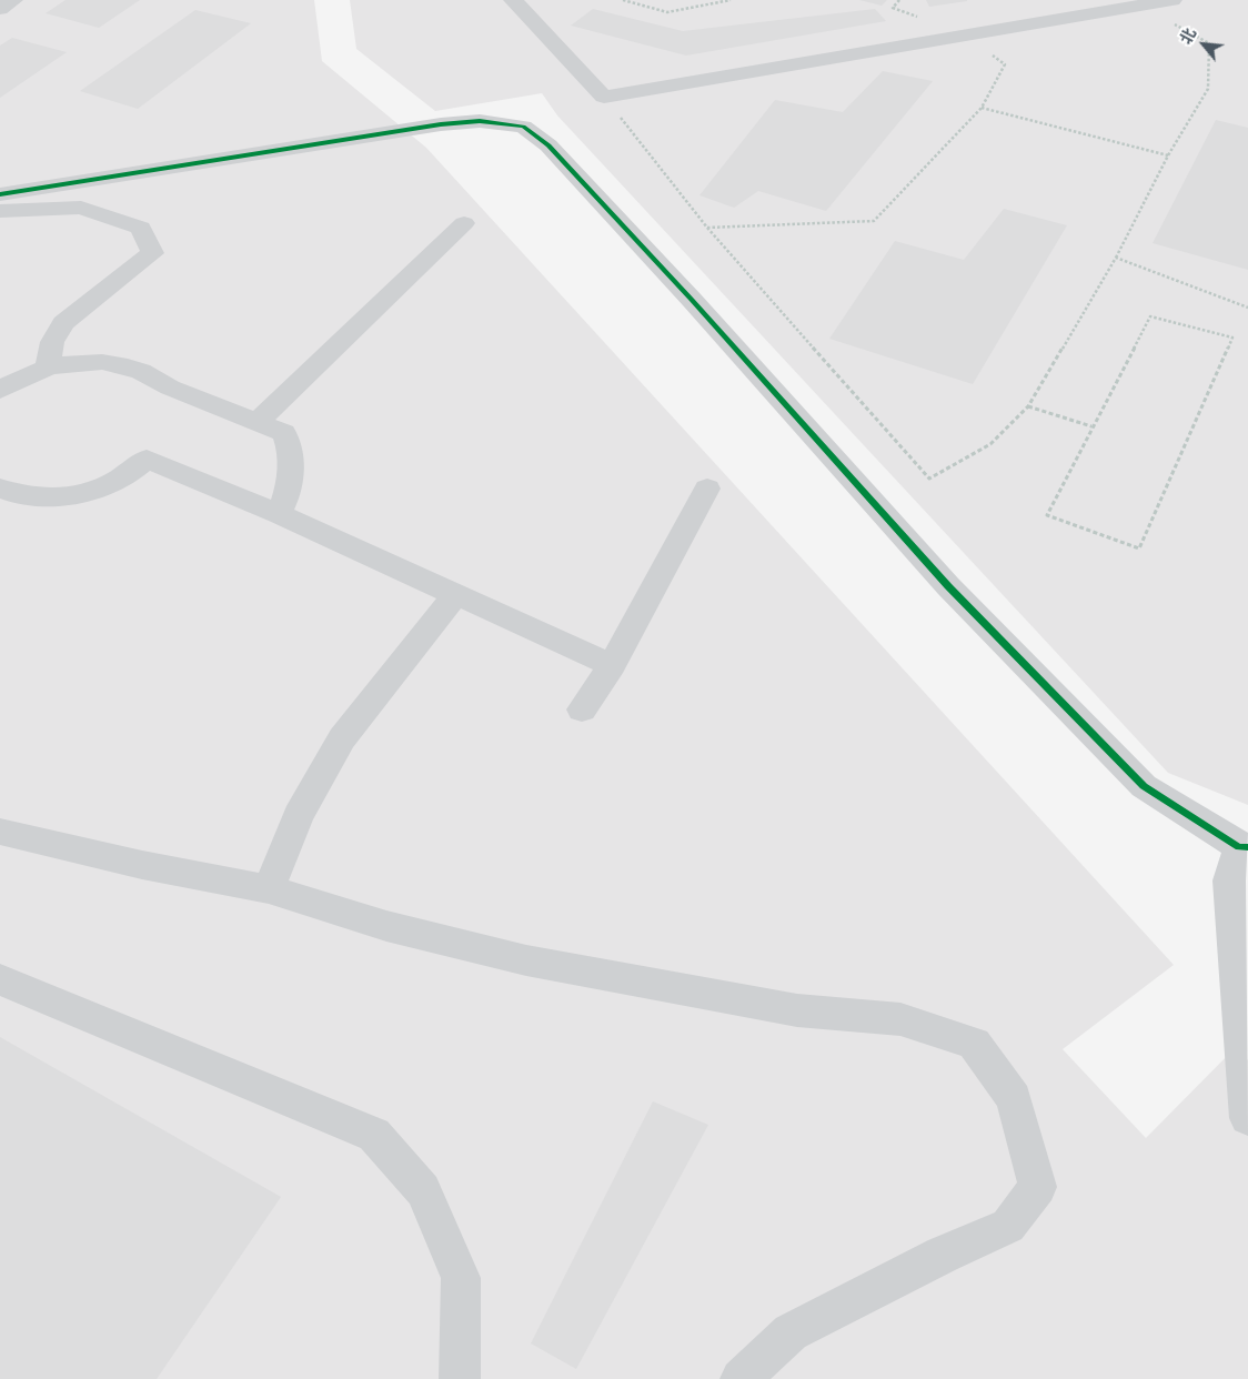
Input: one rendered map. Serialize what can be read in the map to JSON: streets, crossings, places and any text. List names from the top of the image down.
{
  "north": "top left"
}
